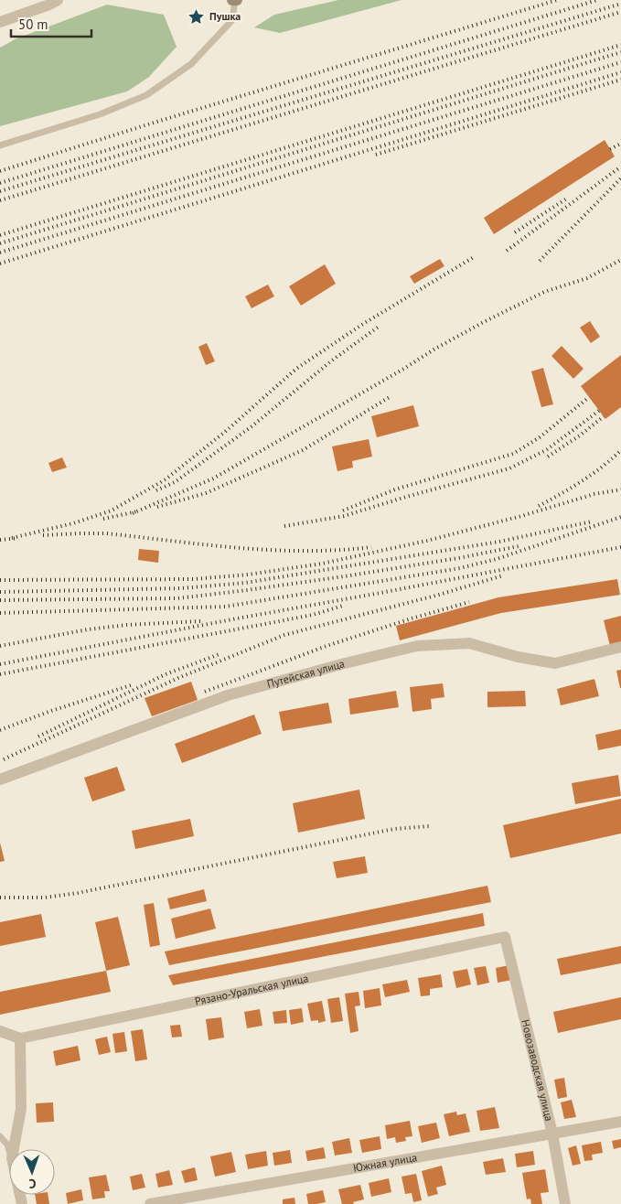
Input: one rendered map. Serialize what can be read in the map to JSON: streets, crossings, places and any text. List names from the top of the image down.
{
  "streets": {
    "street": [
      "Путейская улица",
      "Рязано-Уральская улица",
      "Новозаводская улица",
      "Южная улица"
    ]
  },
  "crossings": [
    ["Рязано-Уральская улица", "Новозаводская улица"],
    ["Новозаводская улица", "Южная улица"]
  ],
  "places": {
    "place": ["Пушка"]
  },
  "scale_bar": "50 m",
  "north": "bottom"
}
